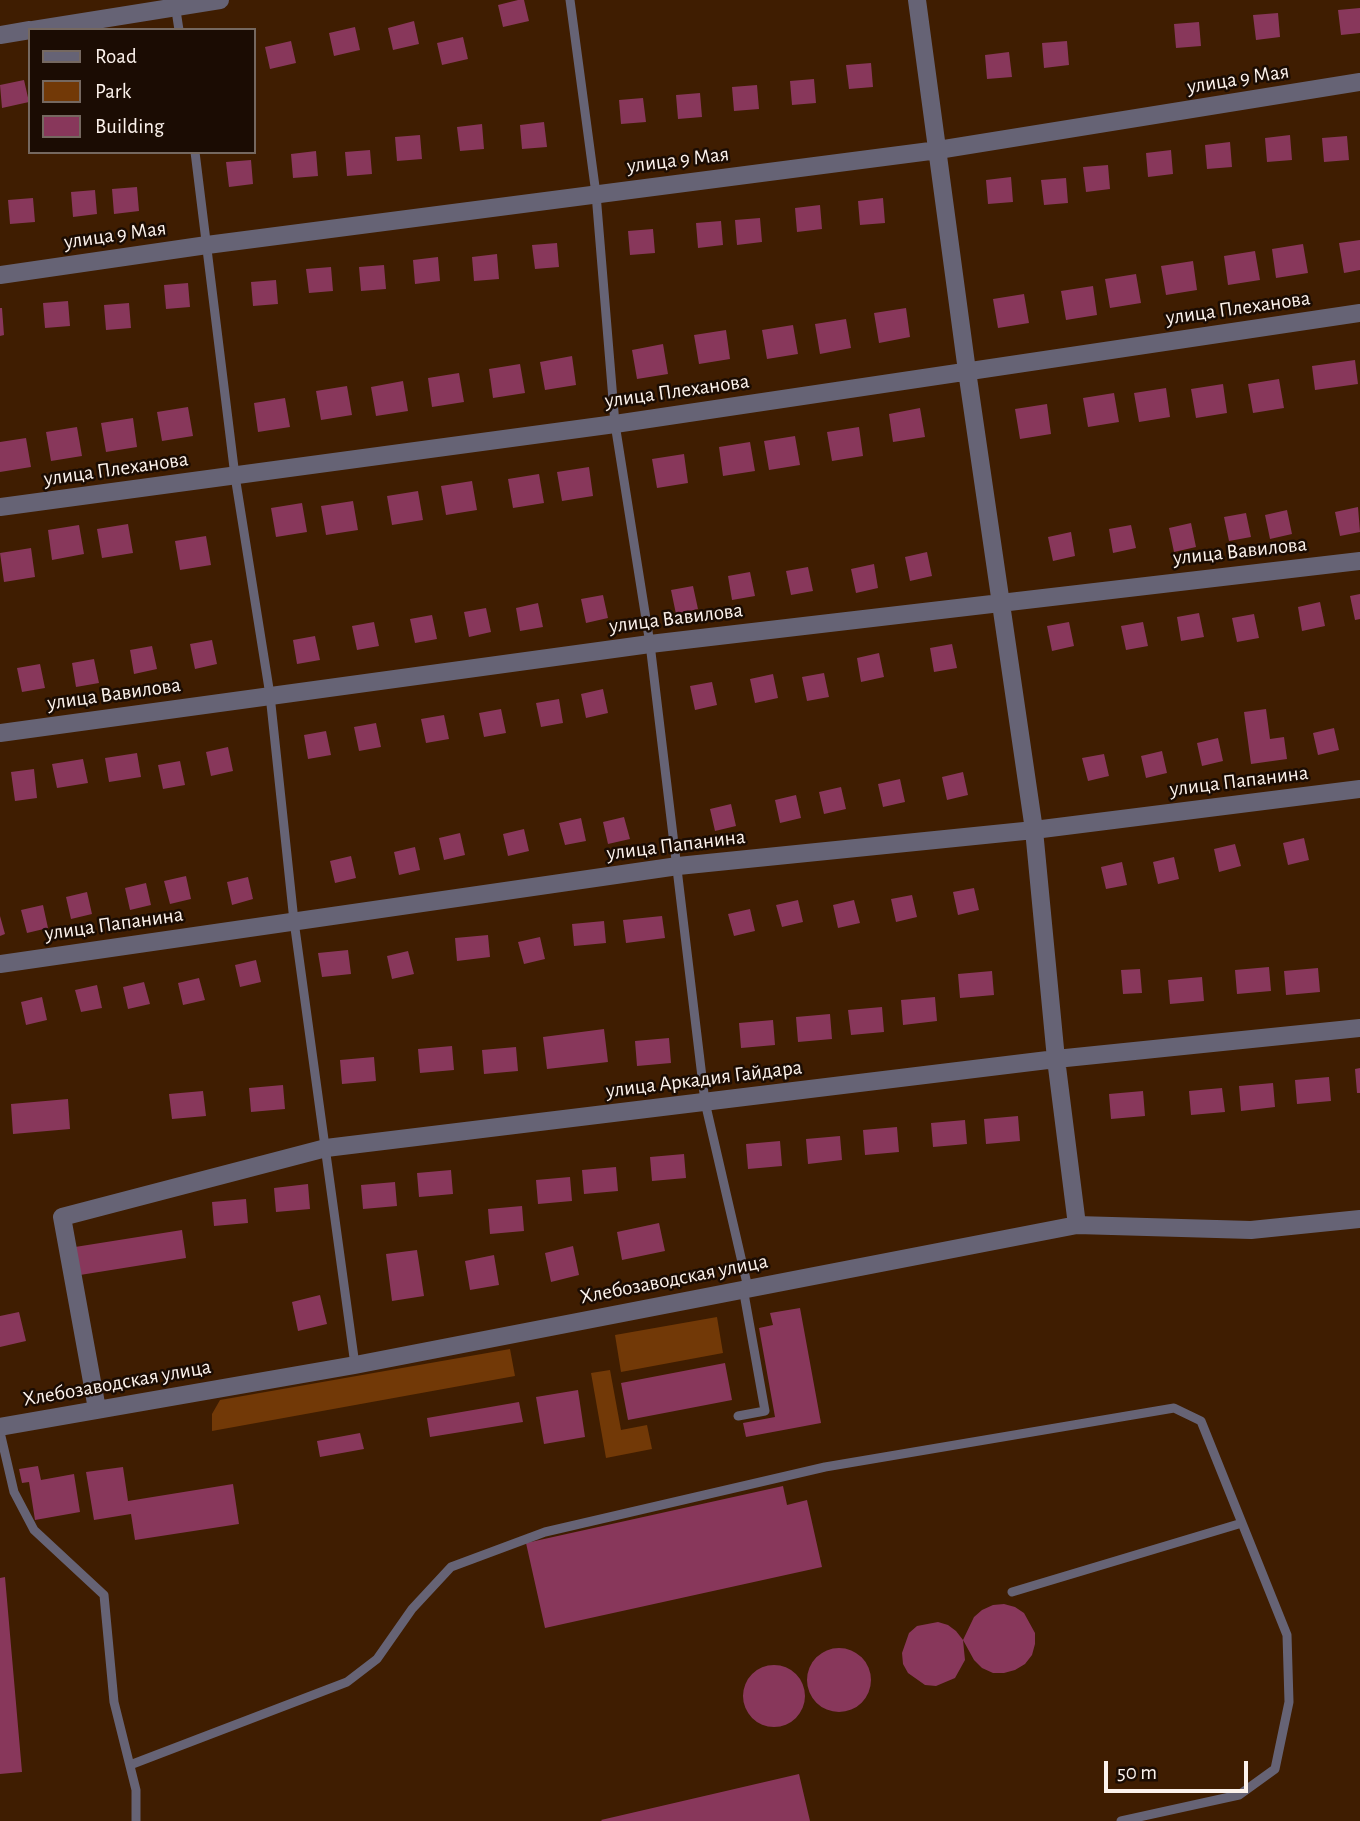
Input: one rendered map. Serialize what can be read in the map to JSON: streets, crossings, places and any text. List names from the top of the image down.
{
  "streets": {
    "street": [
      "улица 9 Мая",
      "улица Плеханова",
      "улица Вавилова",
      "улица Папанина",
      "улица Аркадия Гайдара",
      "Хлебозаводская улица"
    ]
  },
  "crossings": [
    ["улица Аркадия Гайдара", "Хлебозаводская улица"]
  ],
  "legend": ["Road", "Park", "Building"],
  "scale_bar": "50 m"
}
